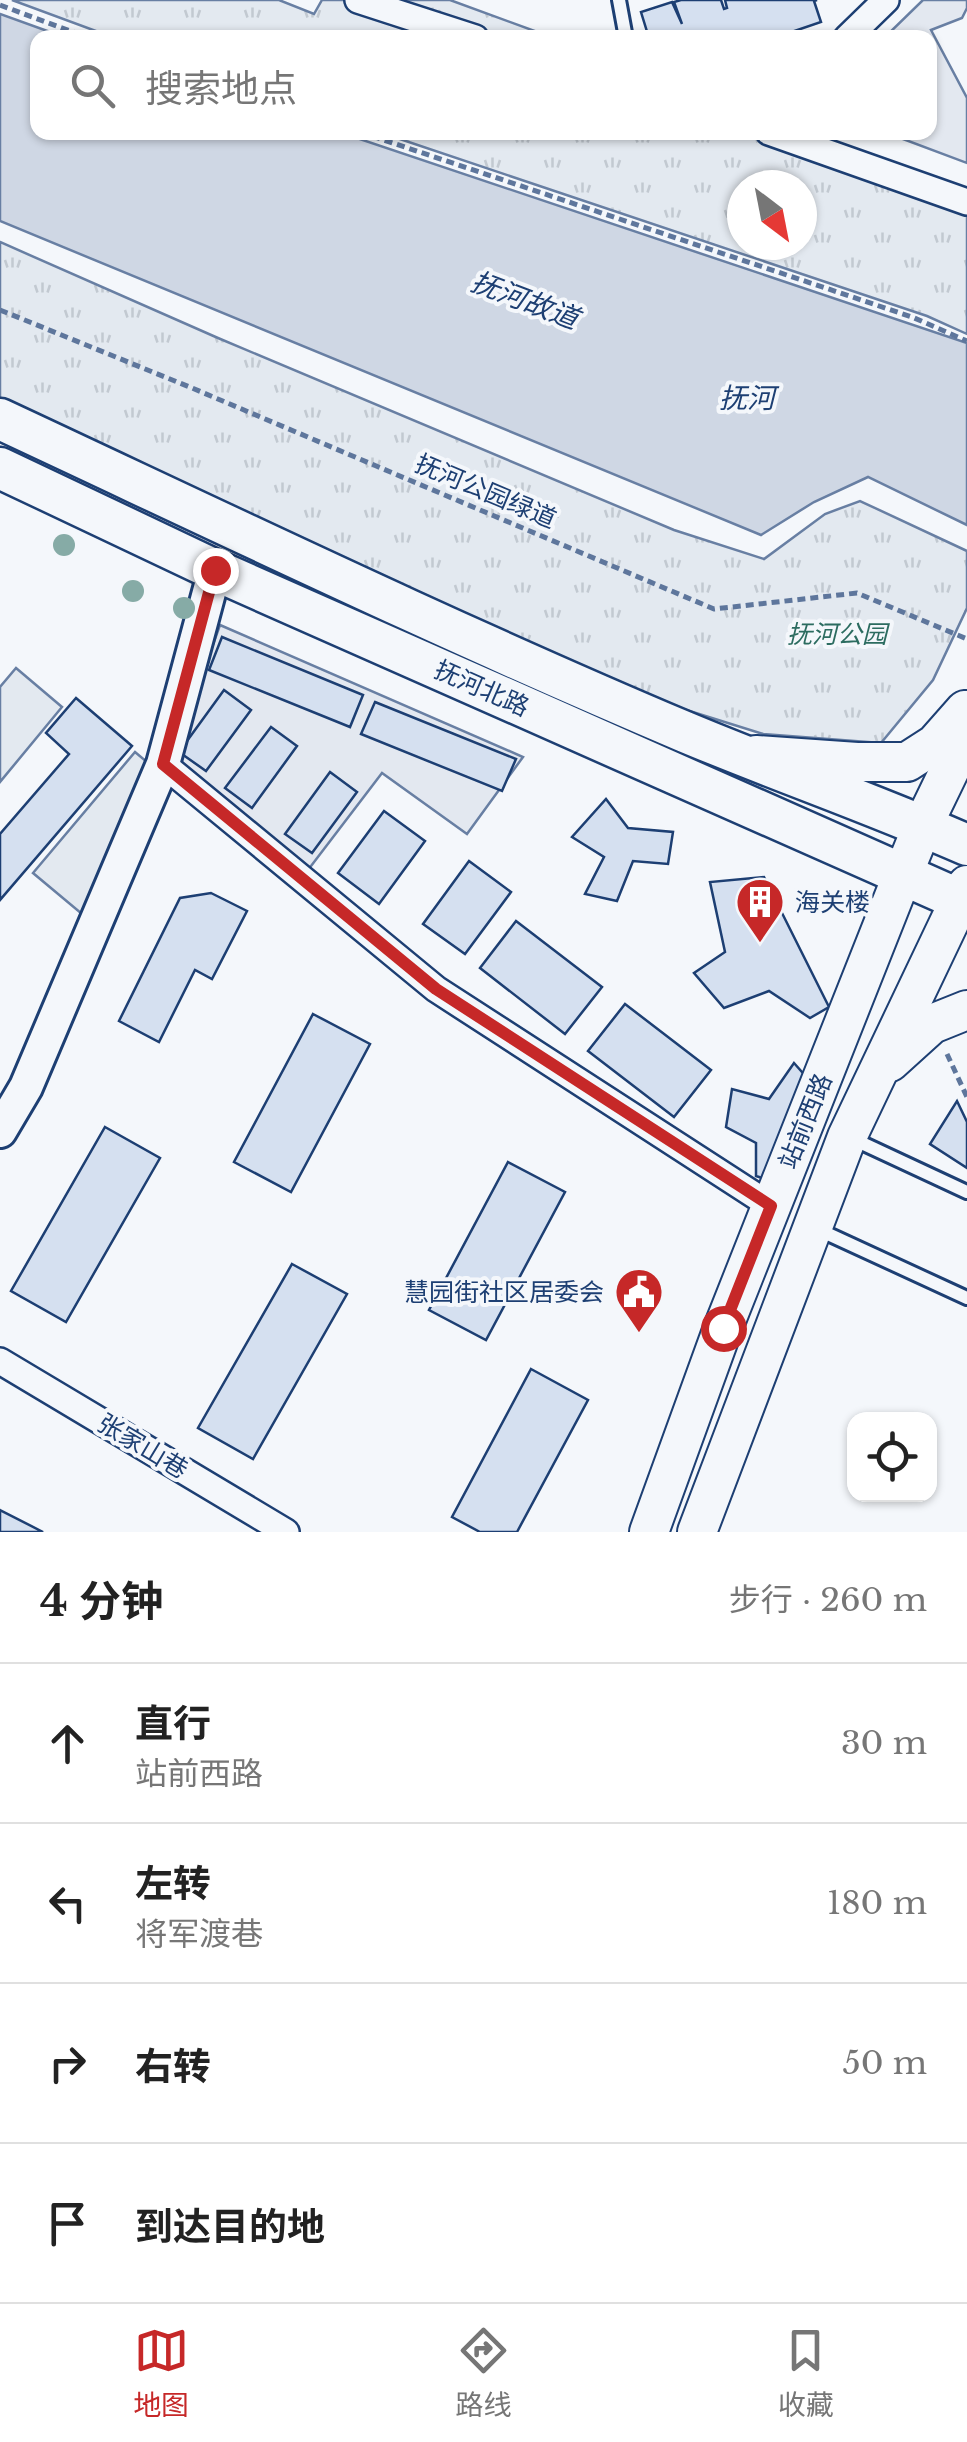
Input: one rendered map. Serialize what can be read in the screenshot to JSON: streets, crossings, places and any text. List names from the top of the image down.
{
  "streets": {
    "main road": ["抚河北路", "站前西路"],
    "street": ["张家山巷"],
    "path": ["抚河公园绿道"]
  },
  "crossings": [
    ["抚河北路", "站前西路"]
  ],
  "water": ["抚河故道", "抚河"],
  "parks": ["抚河公园"],
  "places": {
    "building": ["海关楼"],
    "public building": ["慧园街社区居委会"]
  },
  "north": "bottom right",
  "page": {
    "search": "搜索地点",
    "heading": ["4 分钟", "步行 · 260 m"],
    "list": [
      ["直行", "站前西路", "30 m"],
      ["左转", "将军渡巷", "180 m"],
      ["右转", "50 m"],
      "到达目的地"
    ],
    "nav": ["地图", "路线", "收藏"]
  }
}
